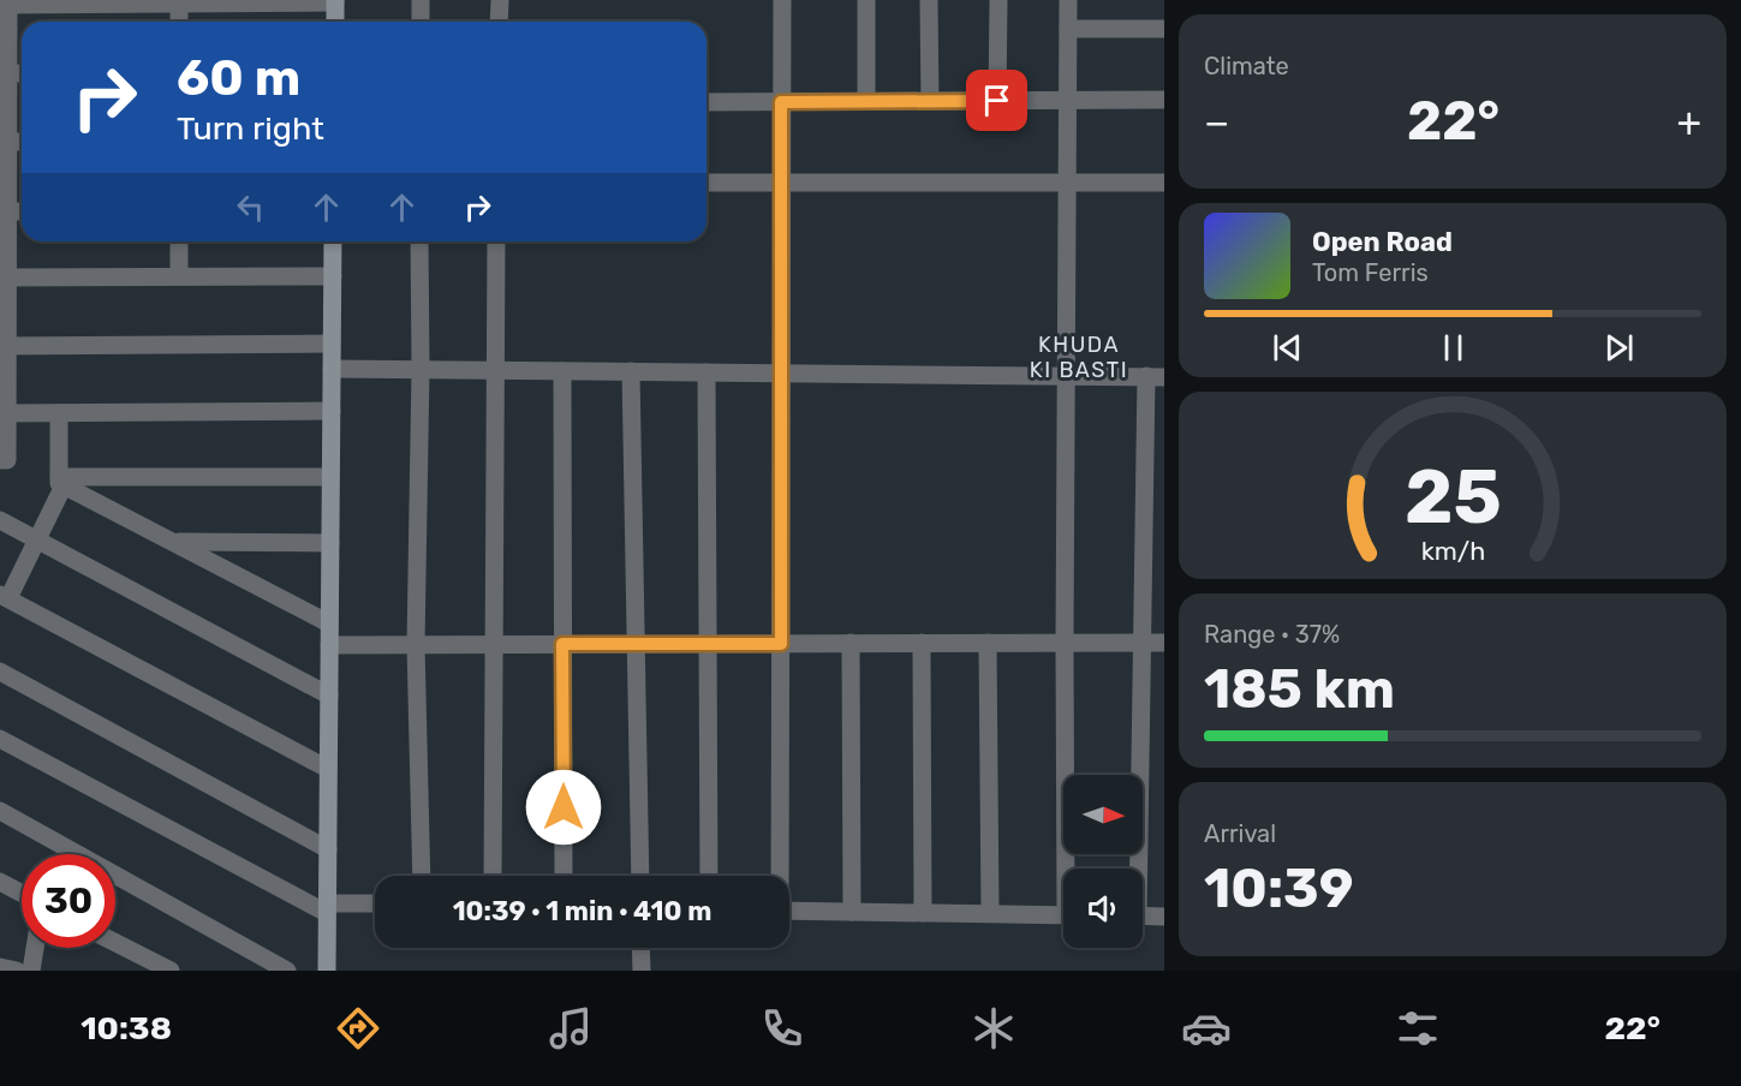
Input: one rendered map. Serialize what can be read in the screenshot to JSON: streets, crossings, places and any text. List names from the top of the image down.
{
  "districts": ["KHUDA KI BASTI"],
  "north": "right",
  "page": {
    "tile": [
      "Climate",
      ["Range · 37%", "185 km"],
      ["Arrival", "10:39"]
    ],
    "turn": ["60 m", "Turn right"],
    "heat": ["−", "22°", "+"],
    "song": ["Open Road", "Tom Ferris"],
    "limit": "30",
    "trip": "10:39 · 1 min · 410 m",
    "tabs": ["10:38", "22°"],
    "gauge": ["25", "km/h"]
  }
}
